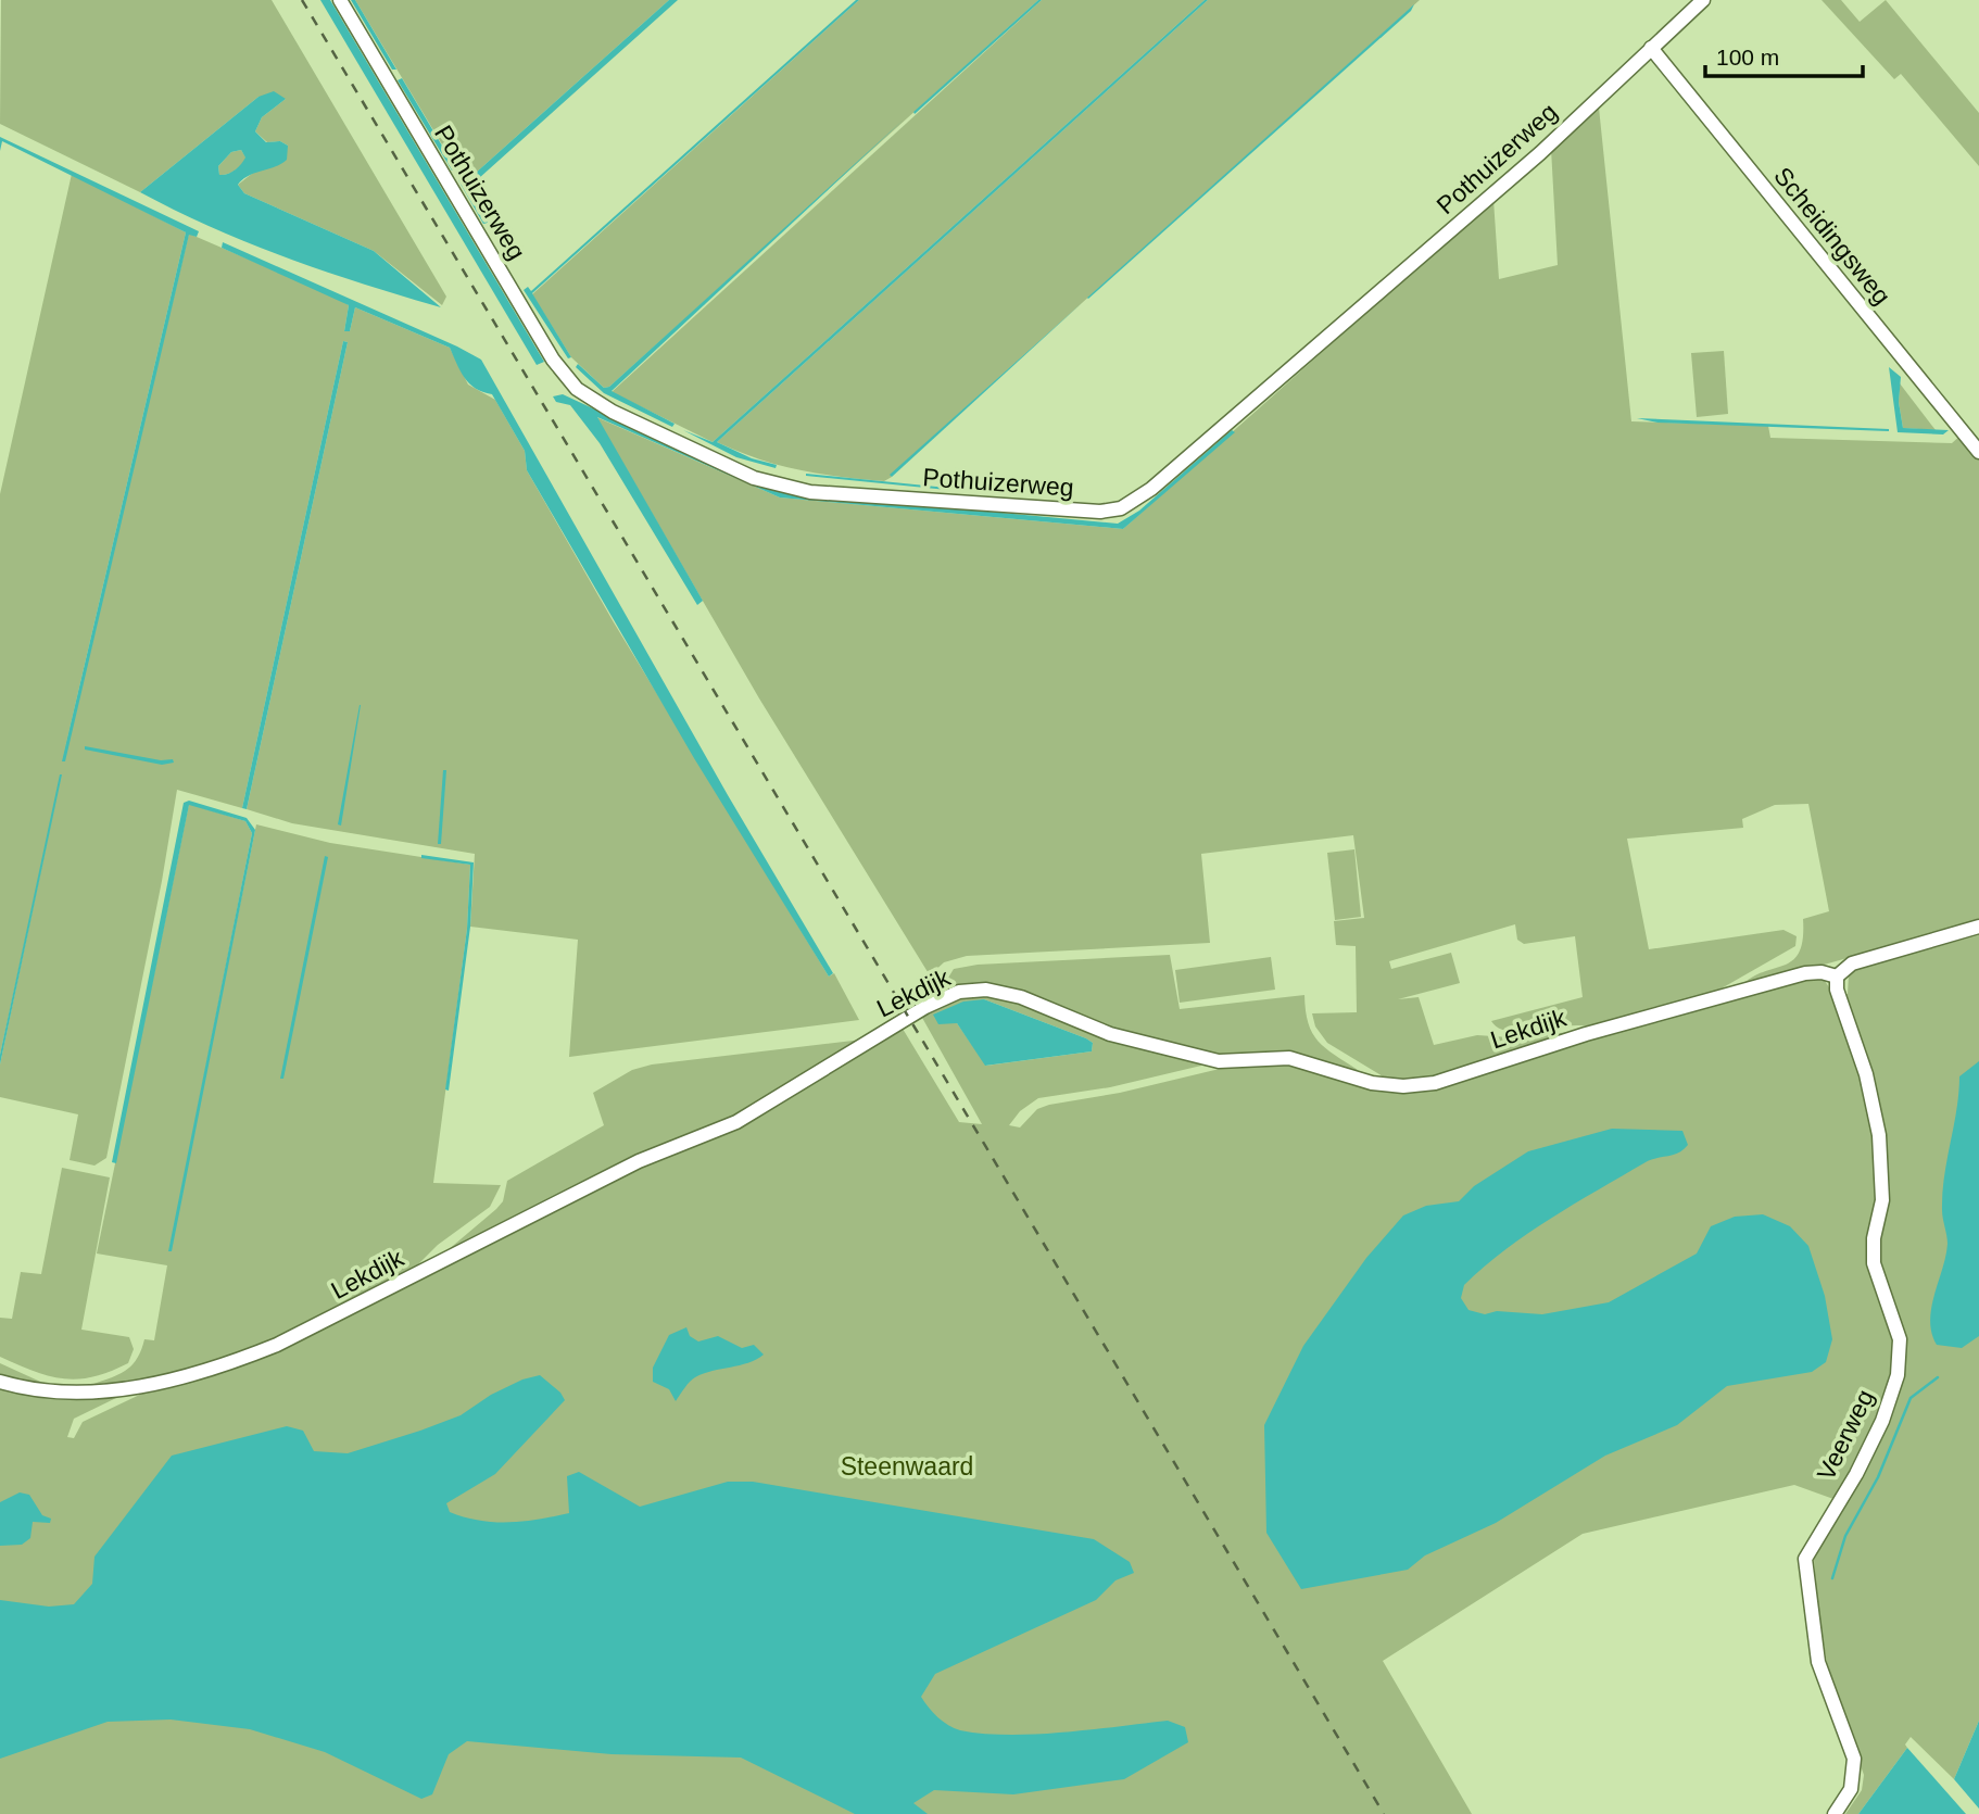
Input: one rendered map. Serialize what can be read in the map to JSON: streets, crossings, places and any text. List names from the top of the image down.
{
  "streets": {
    "street": [
      "Pothuizerweg",
      "Scheidingsweg",
      "Lekdijk",
      "Veerweg"
    ]
  },
  "crossings": [
    ["Pothuizerweg", "Scheidingsweg"],
    ["Lekdijk", "Veerweg"]
  ],
  "parks": ["Steenwaard"],
  "scale_bar": "100 m"
}
